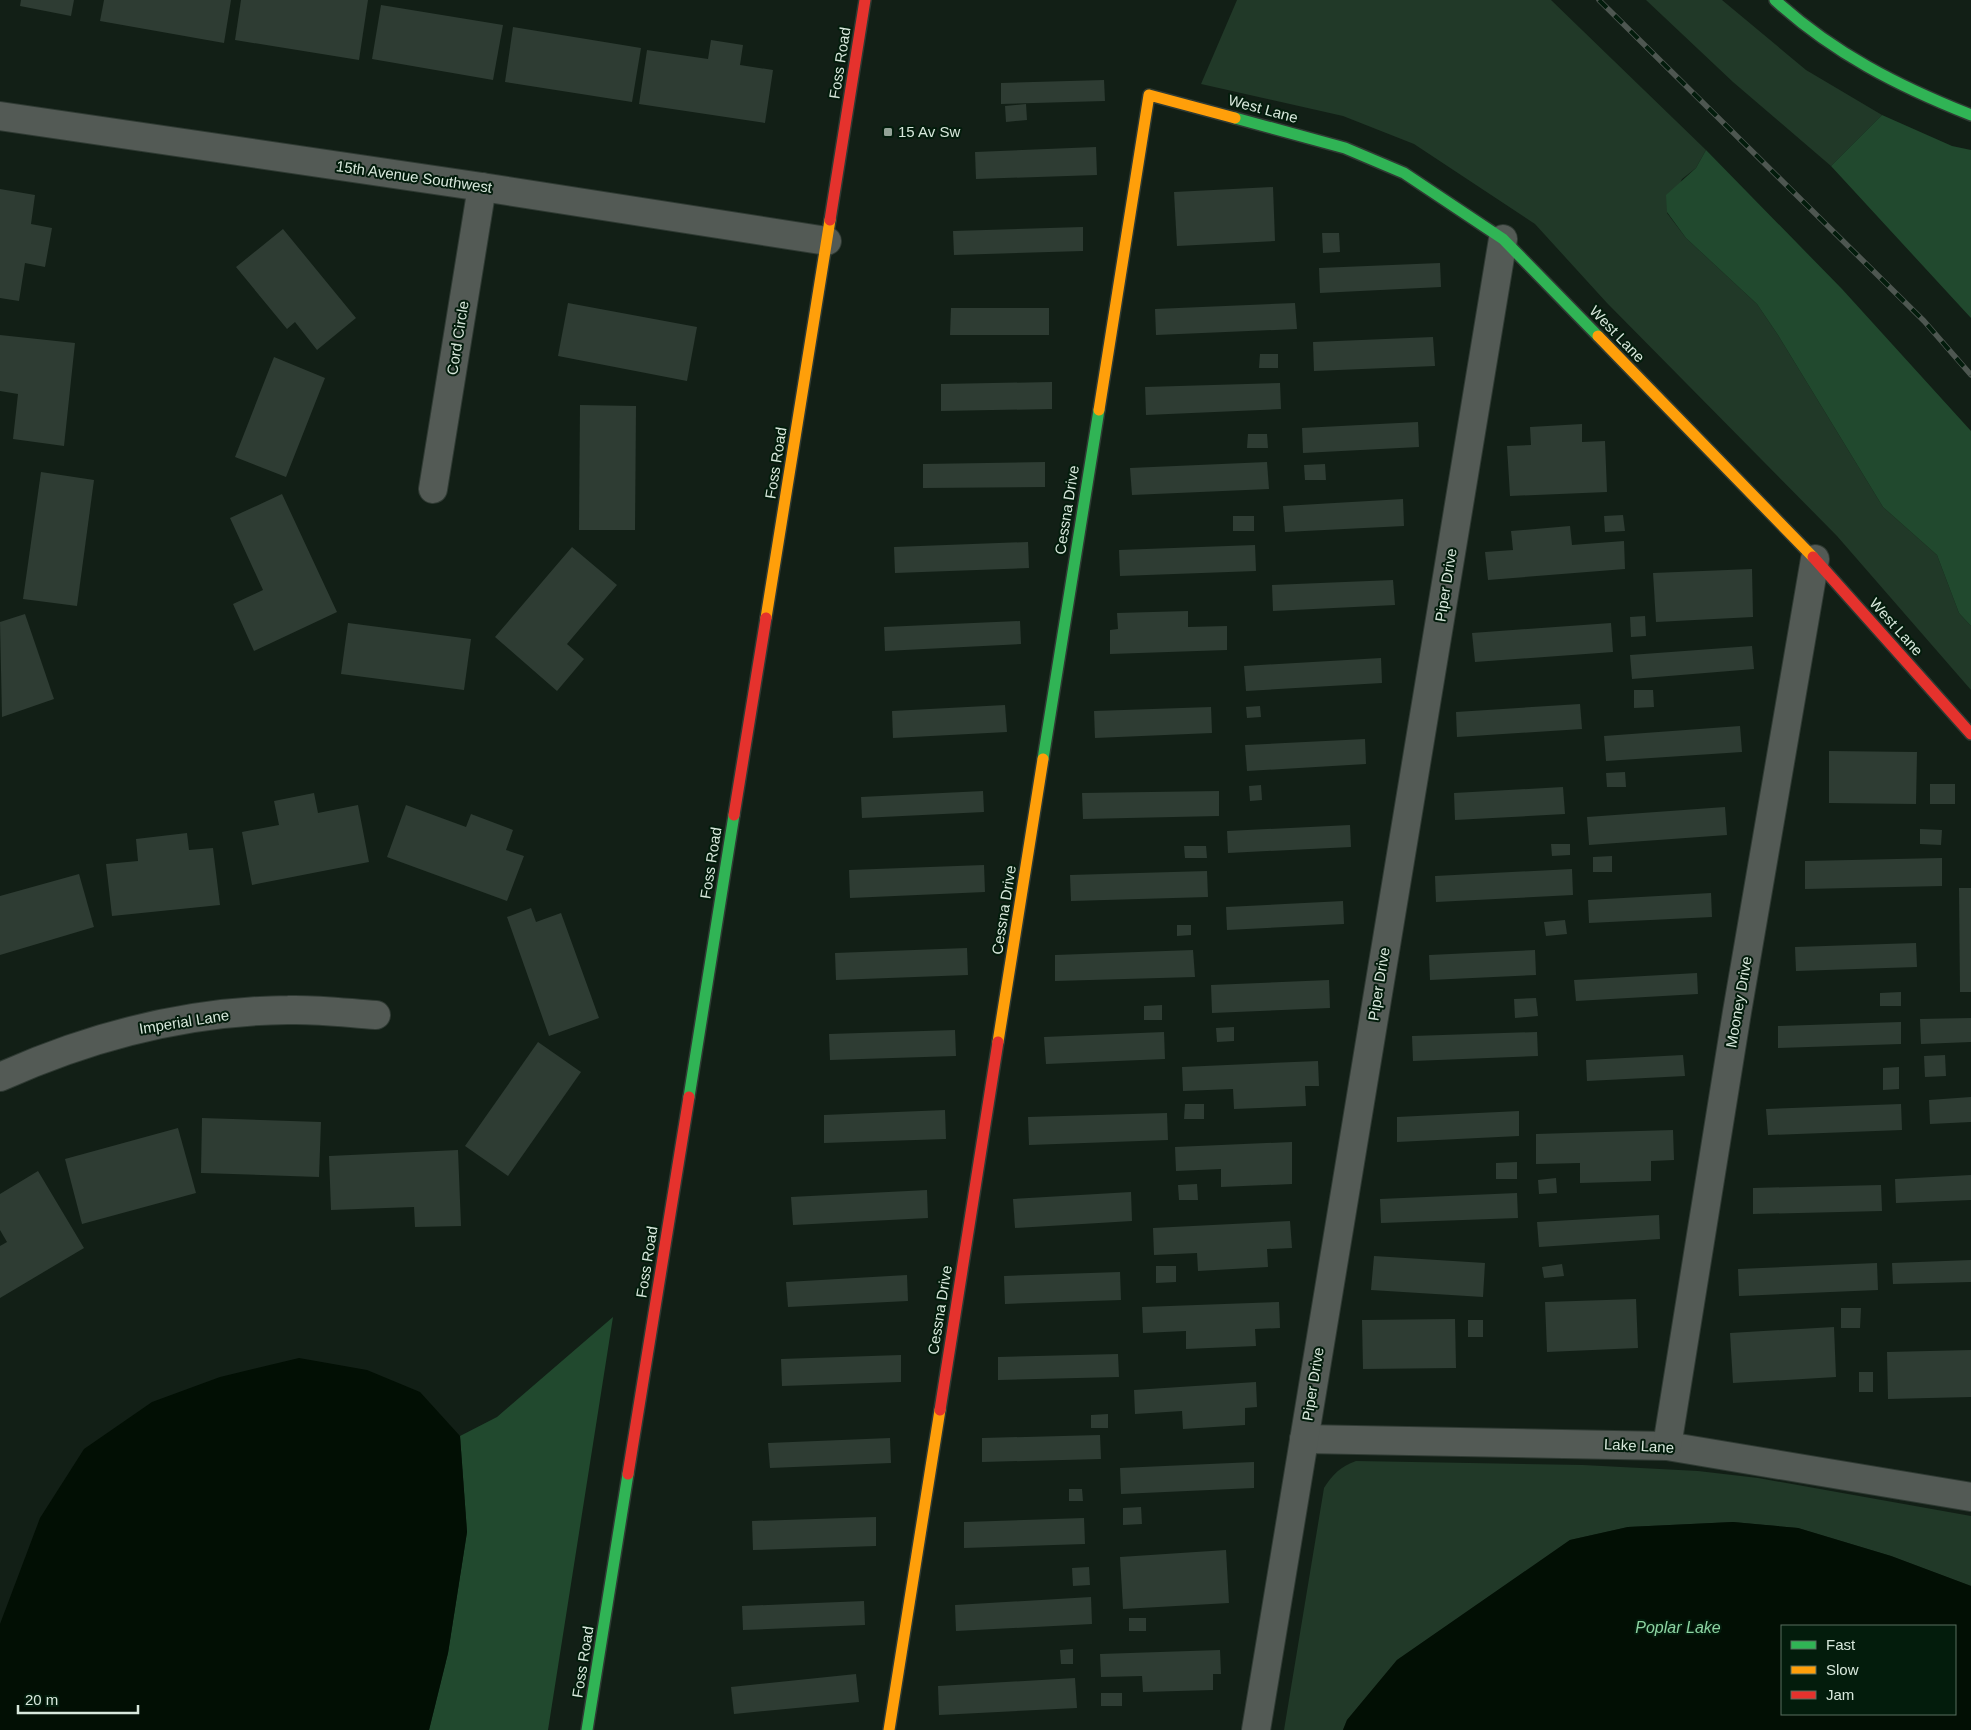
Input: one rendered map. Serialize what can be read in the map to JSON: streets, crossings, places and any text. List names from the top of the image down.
{
  "streets": {
    "street": [
      "Foss Road",
      "West Lane",
      "15th Avenue Southwest",
      "Cord Circle",
      "Cessna Drive",
      "Piper Drive",
      "Mooney Drive",
      "Imperial Lane",
      "Lake Lane"
    ]
  },
  "crossings": [
    ["Foss Road", "15th Avenue Southwest"],
    ["West Lane", "Cessna Drive"],
    ["West Lane", "Piper Drive"],
    ["West Lane", "Mooney Drive"],
    ["15th Avenue Southwest", "Cord Circle"],
    ["Piper Drive", "Lake Lane"],
    ["Mooney Drive", "Lake Lane"]
  ],
  "water": ["Poplar Lake"],
  "places": {
    "transit": ["15 Av Sw"]
  },
  "legend": ["Fast", "Slow", "Jam"],
  "scale_bar": "20 m"
}
